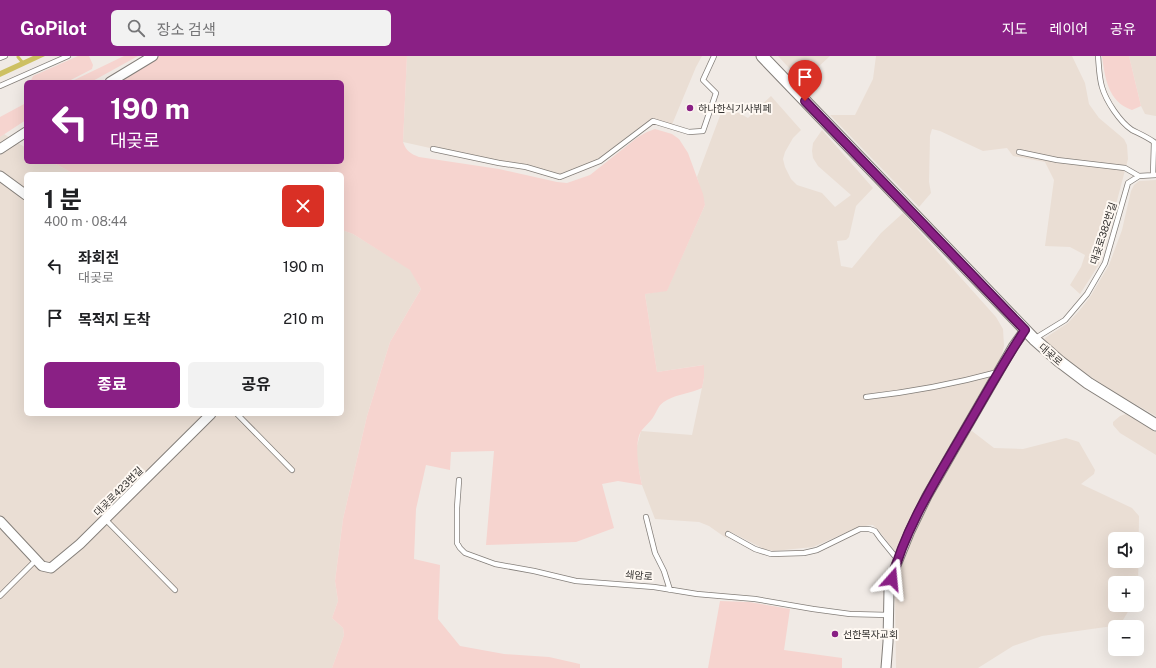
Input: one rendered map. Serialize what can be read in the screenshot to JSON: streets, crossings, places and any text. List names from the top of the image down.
{
  "streets": {
    "street": ["대곶로", "대곶로423번길"],
    "lane": ["대곶로382번길", "쇄암로"]
  },
  "crossings": [
    ["대곶로382번길", "대곶로"]
  ],
  "places": ["하나한식기사뷔페", "선한목자교회"],
  "page": {
    "header": "GoPilot",
    "search": "장소 검색",
    "nav": ["지도", "레이어", "공유"],
    "turn": ["190 m", "대곶로"],
    "heading": ["1 분", "400 m · 08:44"],
    "list": [
      {
        "name": "좌회전",
        "note": "대곶로",
        "value": "190 m"
      },
      {
        "name": "목적지 도착",
        "value": "210 m"
      }
    ],
    "buttons": ["종료", "공유"],
    "map_buttons": ["+", "−"]
  }
}
